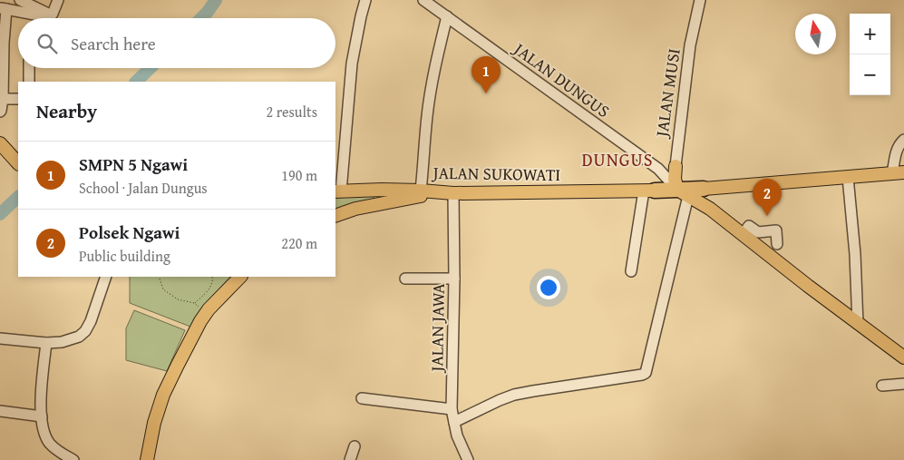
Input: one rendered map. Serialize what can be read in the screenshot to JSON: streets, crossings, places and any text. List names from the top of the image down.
{
  "streets": {
    "highway": ["JALAN SUKOWATI"],
    "main road": ["JALAN MUSI"],
    "street": ["JALAN DUNGUS", "JALAN JAWA"]
  },
  "crossings": [
    ["JALAN DUNGUS", "JALAN MUSI"],
    ["JALAN DUNGUS", "JALAN SUKOWATI"],
    ["JALAN MUSI", "JALAN SUKOWATI"],
    ["JALAN SUKOWATI", "JALAN JAWA"]
  ],
  "districts": ["DUNGUS"],
  "north": "top",
  "page": {
    "map_buttons": ["+", "−"],
    "search": "Search here",
    "pins": ["1", "2"],
    "heading": ["Nearby", "2 results"],
    "list": [
      {
        "mark": "1",
        "name": "SMPN 5 Ngawi",
        "note": "School · Jalan Dungus",
        "value": "190 m"
      },
      {
        "mark": "2",
        "name": "Polsek Ngawi",
        "note": "Public building",
        "value": "220 m"
      }
    ]
  }
}
